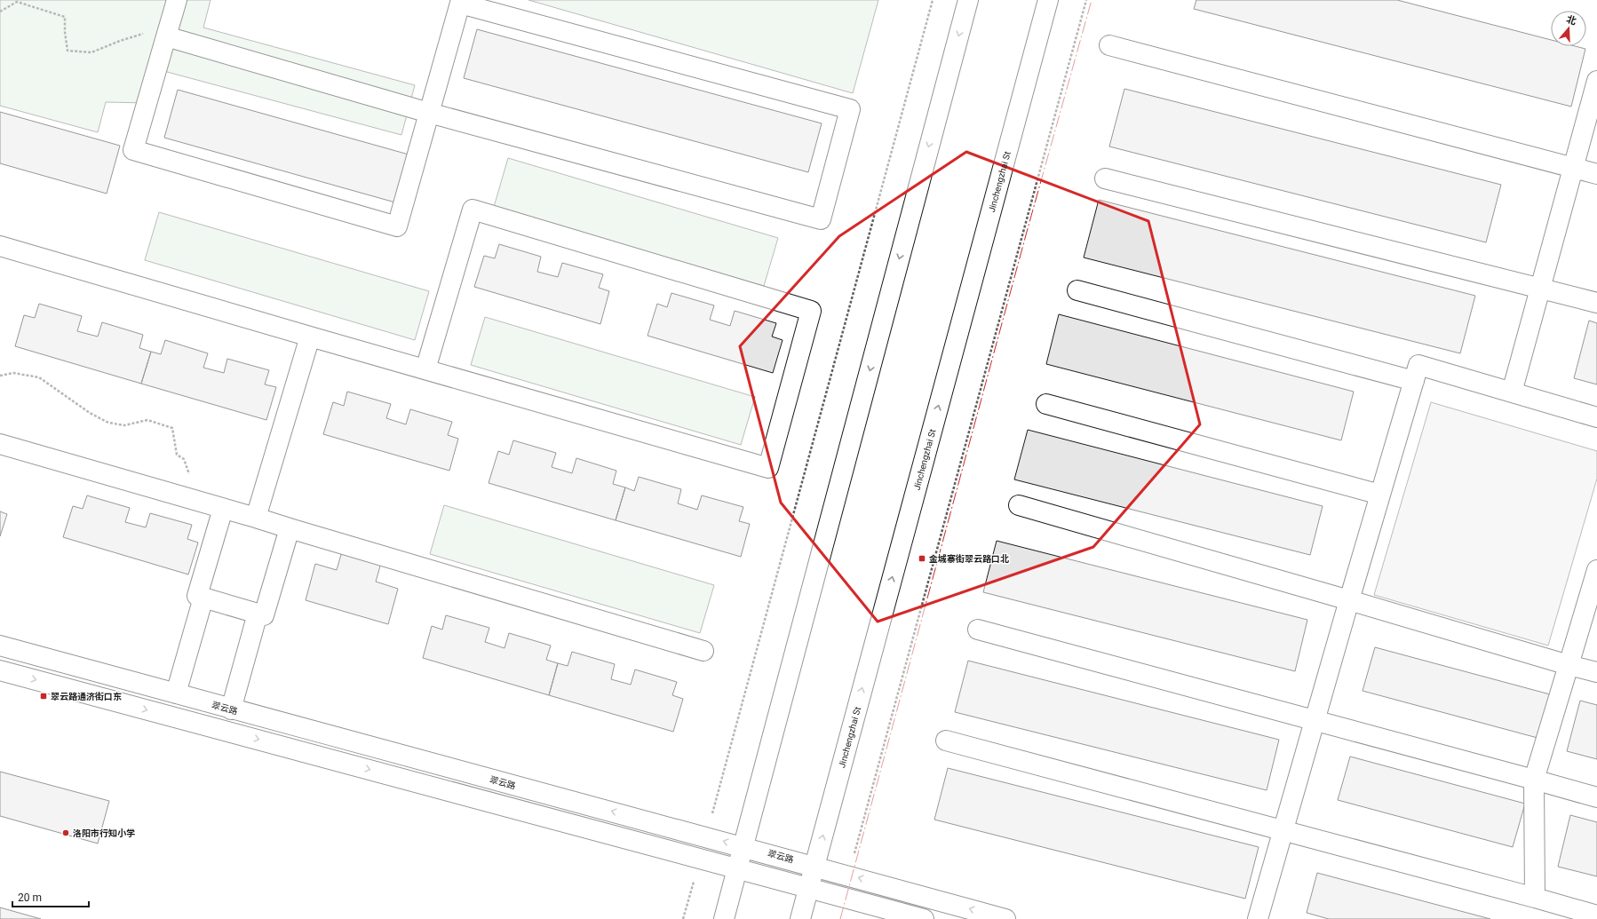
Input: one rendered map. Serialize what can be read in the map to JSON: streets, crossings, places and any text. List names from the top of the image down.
{
  "streets": {
    "street": ["Jinchengzhai St", "翠云路"]
  },
  "crossings": [
    ["Jinchengzhai St", "翠云路"]
  ],
  "places": {
    "transit": ["金城寨街翠云路口北", "翠云路通济街口东"],
    "other": ["洛阳市行知小学"]
  },
  "scale_bar": "20 m",
  "north": "top"
}
